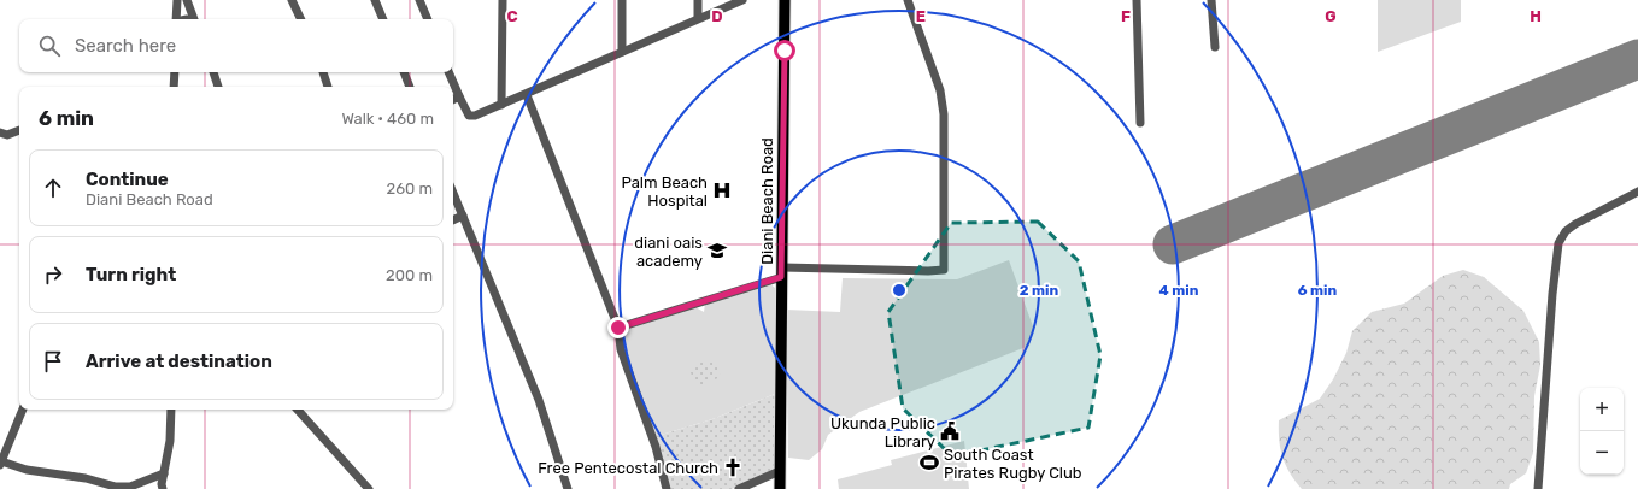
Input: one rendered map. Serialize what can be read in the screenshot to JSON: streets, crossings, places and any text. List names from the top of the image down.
{
  "streets": {
    "main road": ["Diani Beach Road"]
  },
  "places": {
    "hospital": ["Palm Beach Hospital"],
    "school or university": ["diani oais academy"],
    "public building": ["Ukunda Public Library"],
    "sports": ["South Coast Pirates Rugby Club"],
    "church": ["Free Pentecostal Church"]
  },
  "page": {
    "search": "Search here",
    "heading": ["6 min", "Walk · 460 m"],
    "list": [
      ["Continue", "Diani Beach Road", "260 m"],
      ["Turn right", "200 m"],
      "Arrive at destination"
    ],
    "map_buttons": ["+", "−"]
  },
  "grid": {
    "columns": [
      "C",
      "D",
      "E",
      "F",
      "G",
      "H"
    ]
  },
  "rings": ["2 min", "4 min", "6 min"]
}
